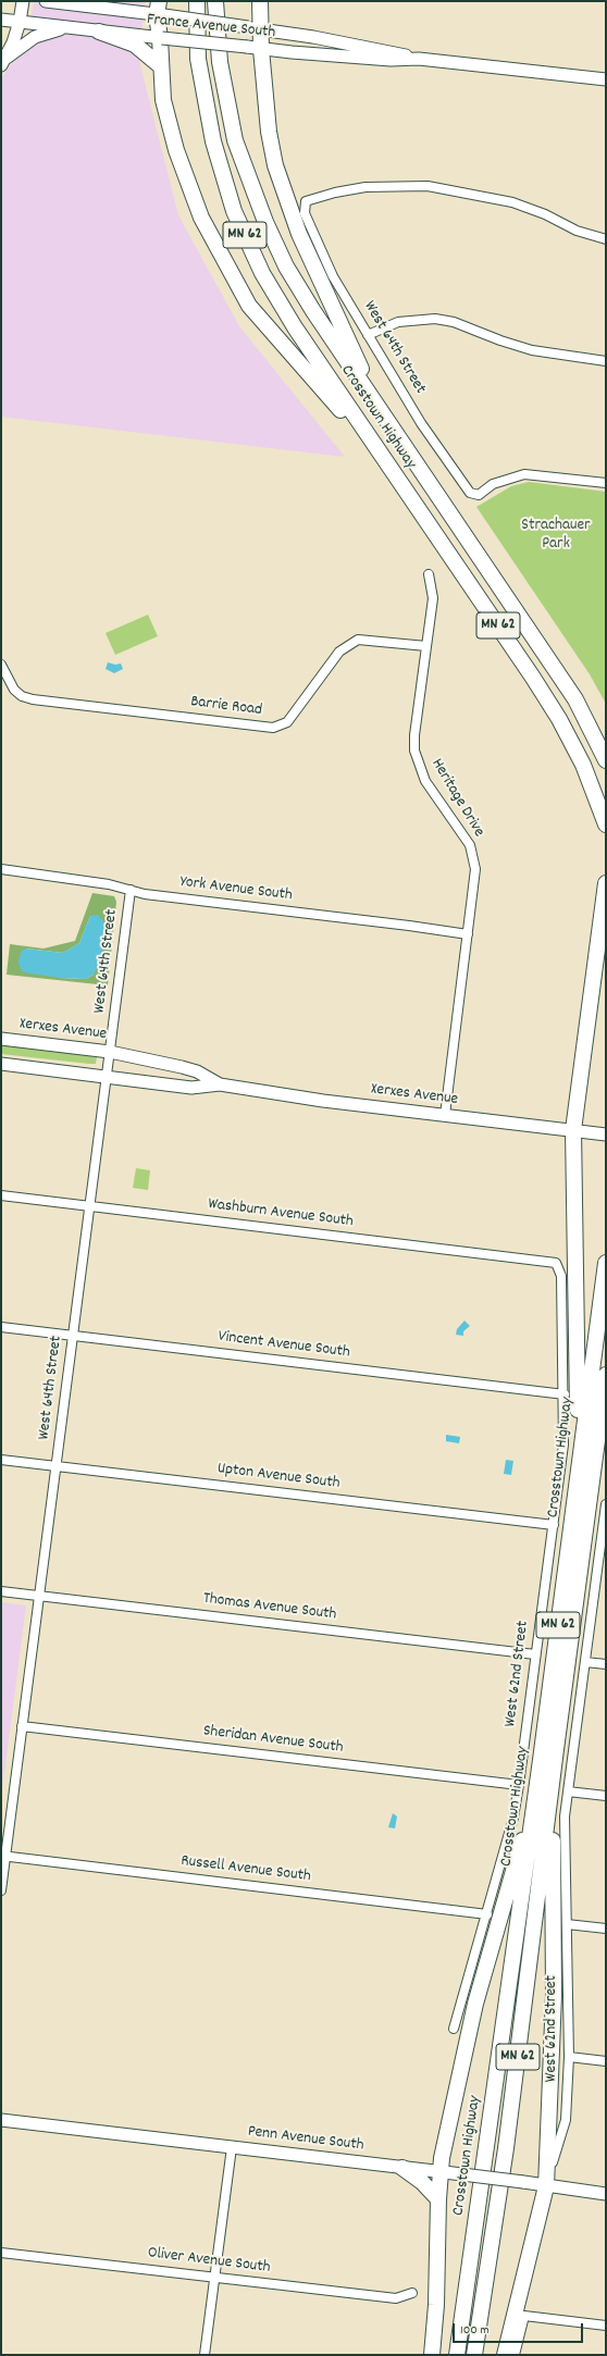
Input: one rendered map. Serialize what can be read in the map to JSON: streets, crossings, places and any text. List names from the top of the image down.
{
  "streets": {
    "highway": ["MN 62", "Crosstown Highway"],
    "main road": ["France Avenue South", "Xerxes Avenue", "Penn Avenue South"],
    "street": [
      "West 64th Street",
      "Barrie Road",
      "Heritage Drive",
      "York Avenue South",
      "Washburn Avenue South",
      "Vincent Avenue South",
      "Upton Avenue South",
      "Thomas Avenue South",
      "West 62nd Street",
      "Sheridan Avenue South",
      "Russell Avenue South",
      "Oliver Avenue South"
    ]
  },
  "crossings": [
    ["West 64th Street", "York Avenue South"],
    ["West 64th Street", "Xerxes Avenue"],
    ["West 64th Street", "Washburn Avenue South"],
    ["West 64th Street", "Vincent Avenue South"],
    ["West 64th Street", "Upton Avenue South"],
    ["West 64th Street", "Thomas Avenue South"],
    ["West 64th Street", "Sheridan Avenue South"],
    ["West 64th Street", "Russell Avenue South"],
    ["Barrie Road", "Heritage Drive"],
    ["Heritage Drive", "York Avenue South"],
    ["Heritage Drive", "Xerxes Avenue"],
    ["Washburn Avenue South", "West 62nd Street"],
    ["Vincent Avenue South", "West 62nd Street"],
    ["Upton Avenue South", "West 62nd Street"],
    ["Thomas Avenue South", "West 62nd Street"],
    ["West 62nd Street", "Sheridan Avenue South"],
    ["West 62nd Street", "Russell Avenue South"],
    ["West 62nd Street", "Penn Avenue South"]
  ],
  "parks": ["Strachauer Park"],
  "scale_bar": "100 m"
}
